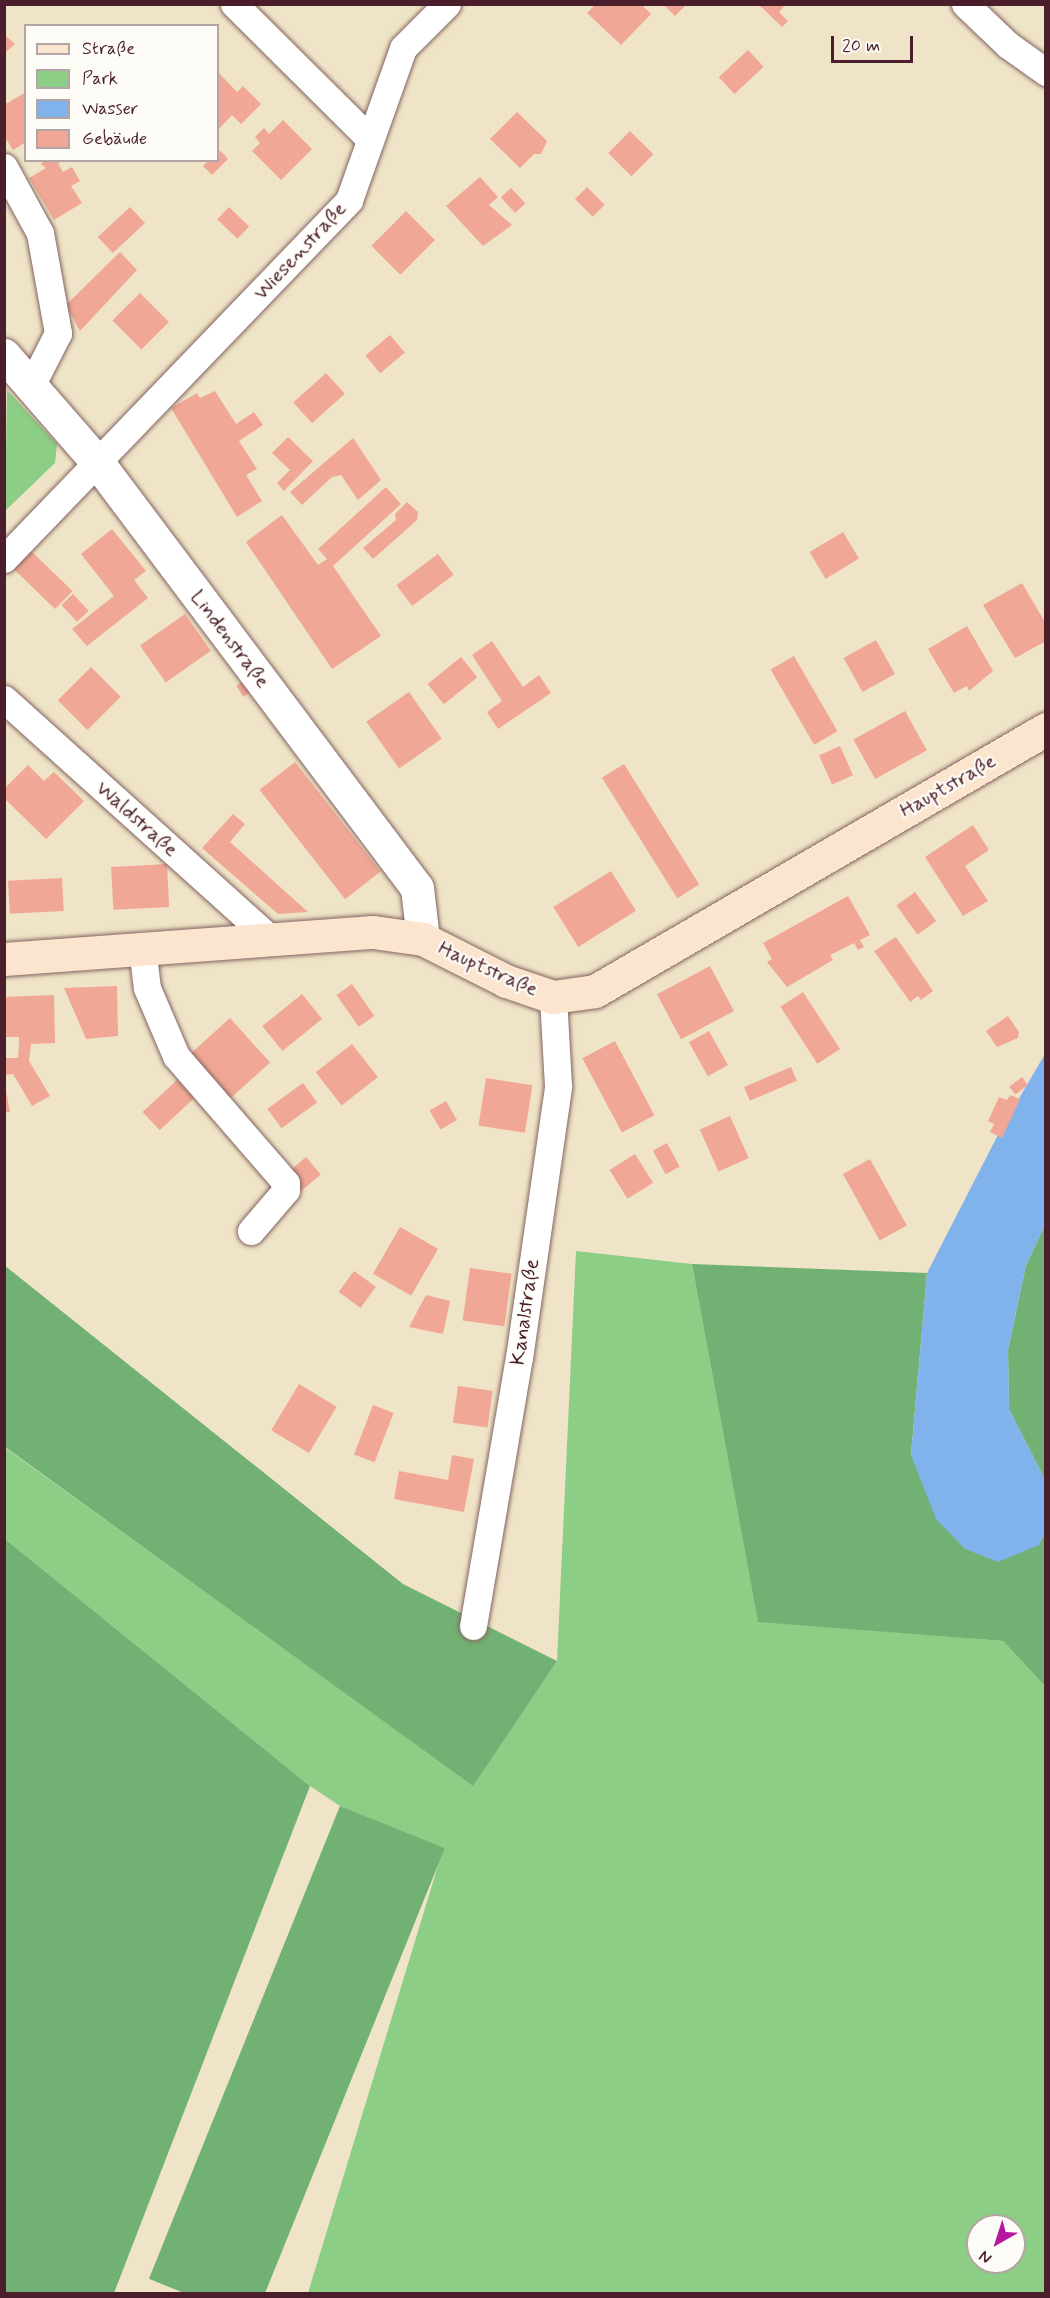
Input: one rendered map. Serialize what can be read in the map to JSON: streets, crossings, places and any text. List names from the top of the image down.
{
  "streets": {
    "main road": ["Hauptstraße"],
    "street": [
      "Wiesenstraße",
      "Lindenstraße",
      "Waldstraße",
      "Kanalstraße"
    ]
  },
  "crossings": [
    ["Wiesenstraße", "Lindenstraße"],
    ["Lindenstraße", "Hauptstraße"],
    ["Hauptstraße", "Waldstraße"],
    ["Hauptstraße", "Kanalstraße"]
  ],
  "legend": [
    "Straße",
    "Park",
    "Wasser",
    "Gebäude"
  ],
  "scale_bar": "20 m",
  "north": "bottom left"
}
